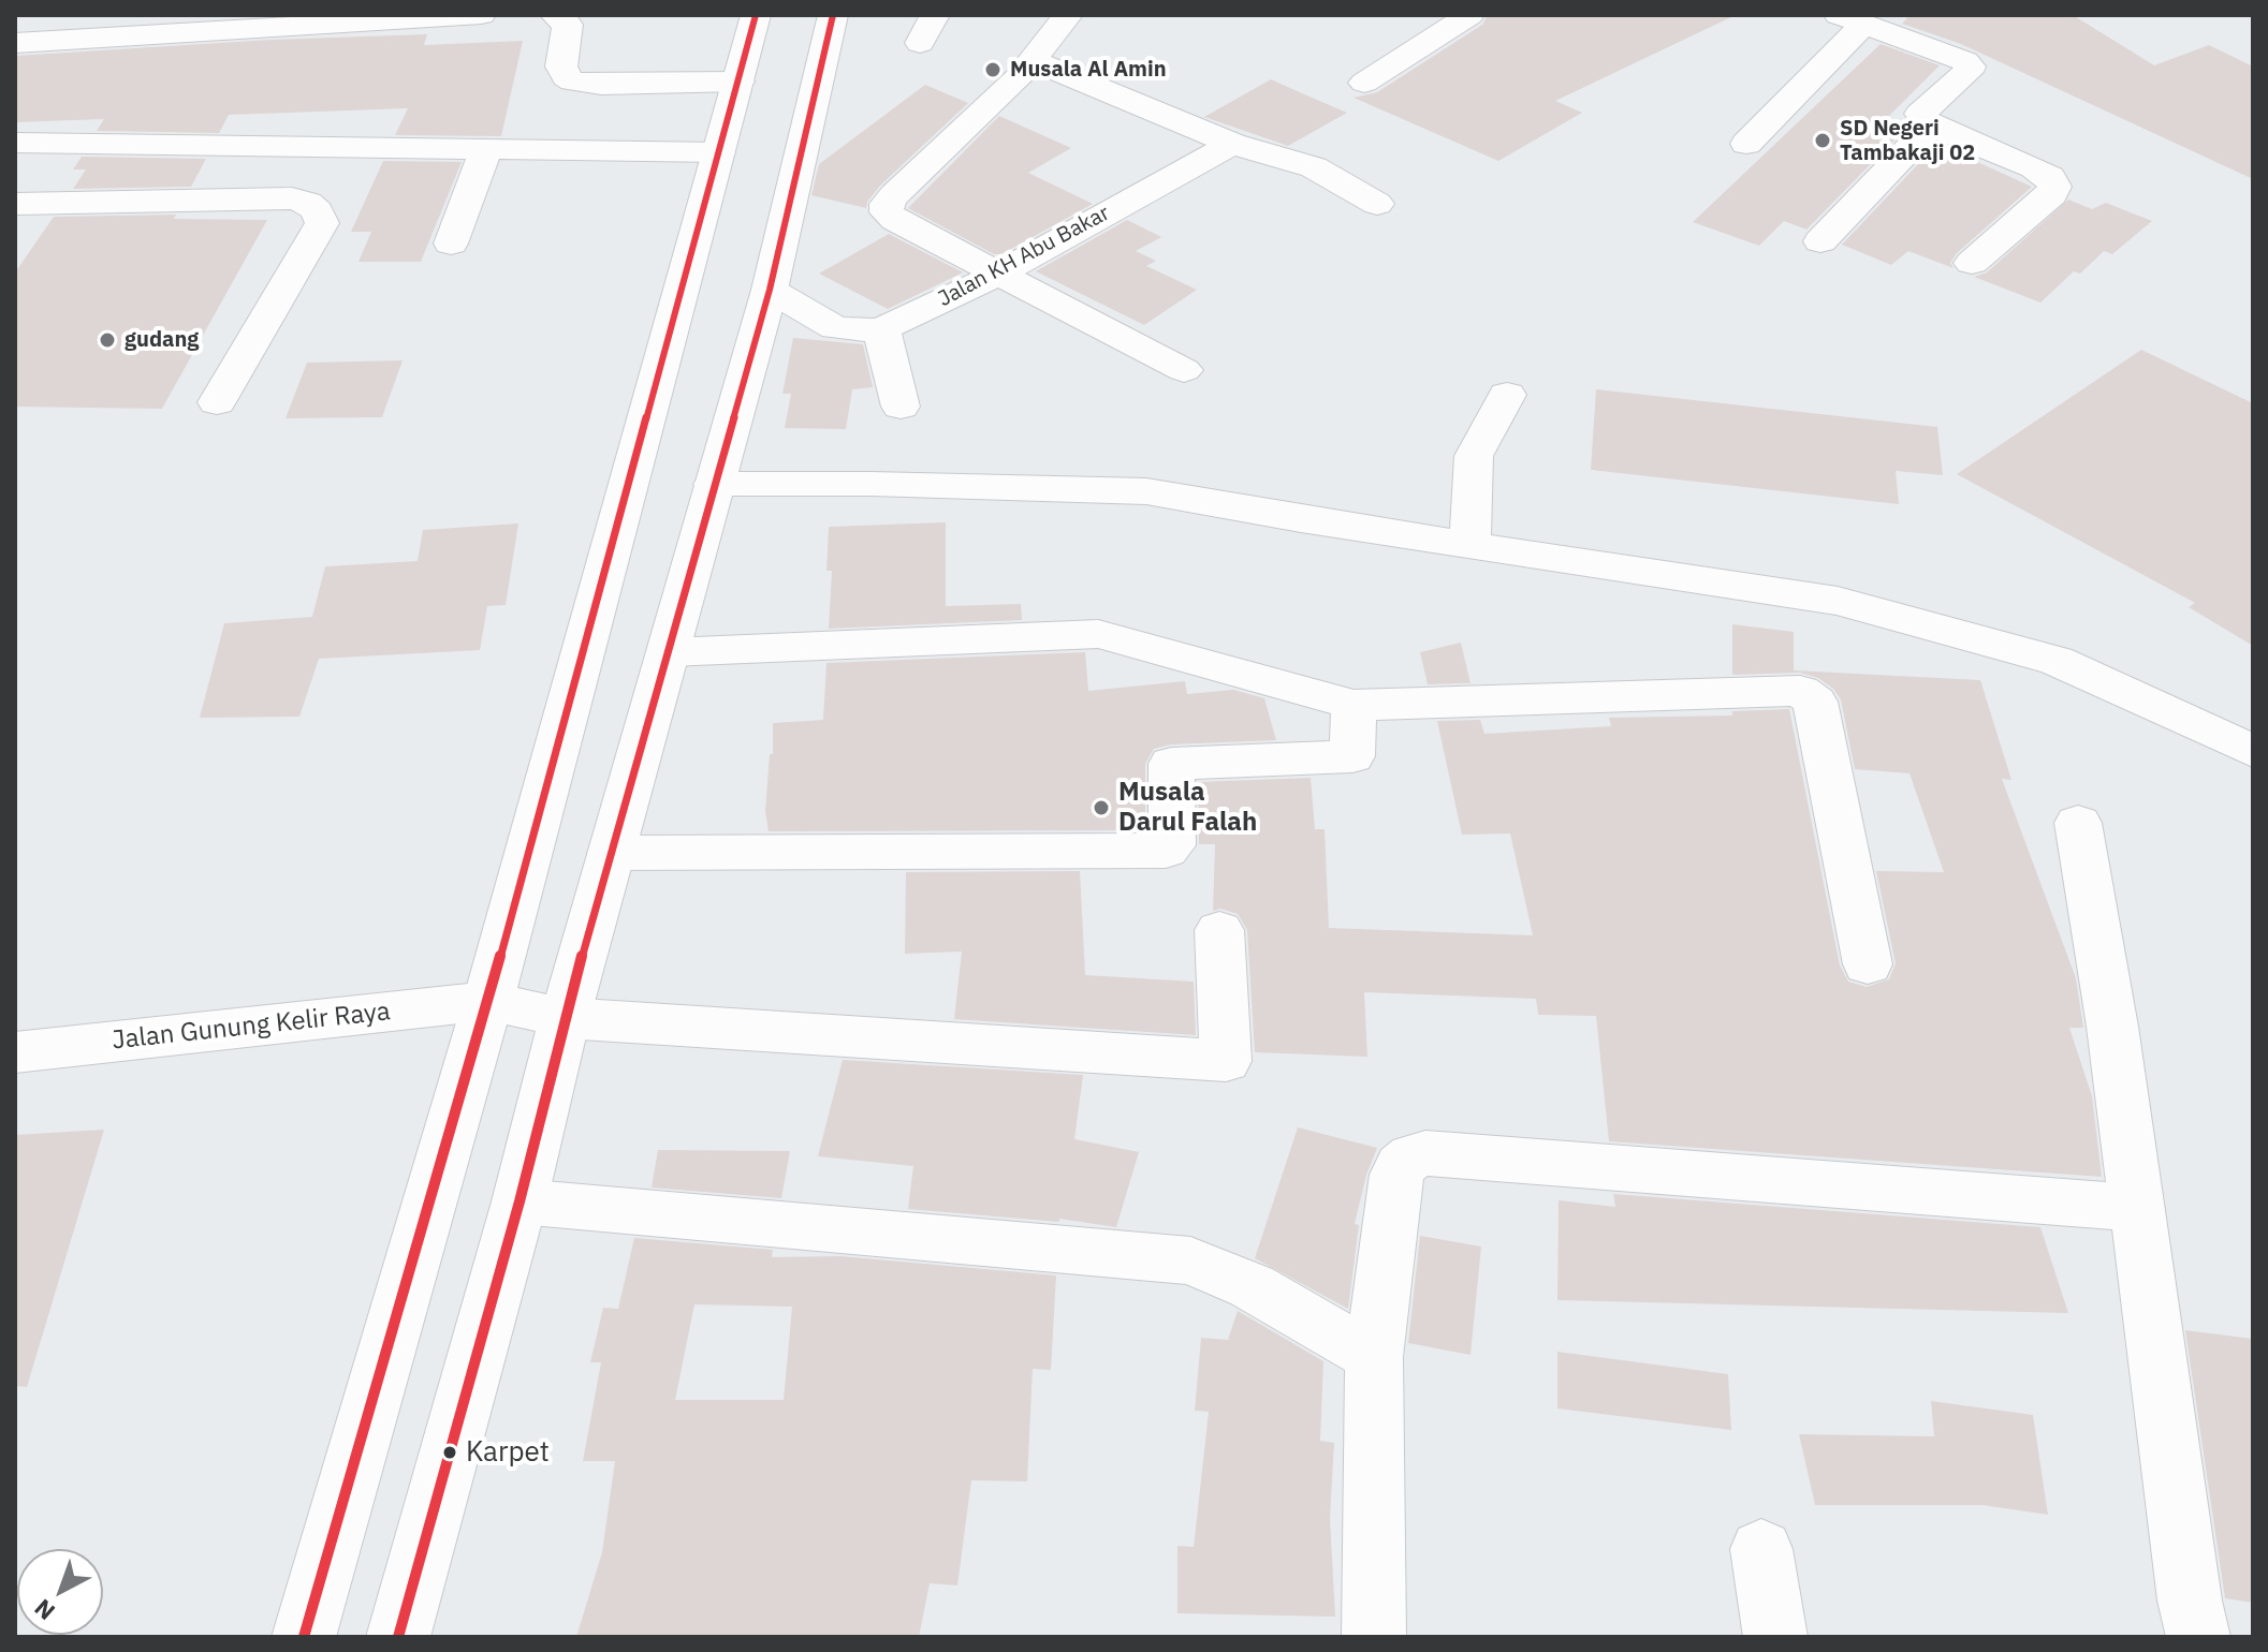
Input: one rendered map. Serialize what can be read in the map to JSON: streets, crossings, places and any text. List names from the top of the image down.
{
  "streets": {
    "main road": ["Jalan KH Abu Bakar", "Jalan Gunung Kelir Raya"]
  },
  "places": [
    "Musala Al Amin",
    "SD Negeri Tambakaji 02",
    "gudang",
    "Musala Darul Falah",
    "Karpet"
  ],
  "north": "bottom left"
}
